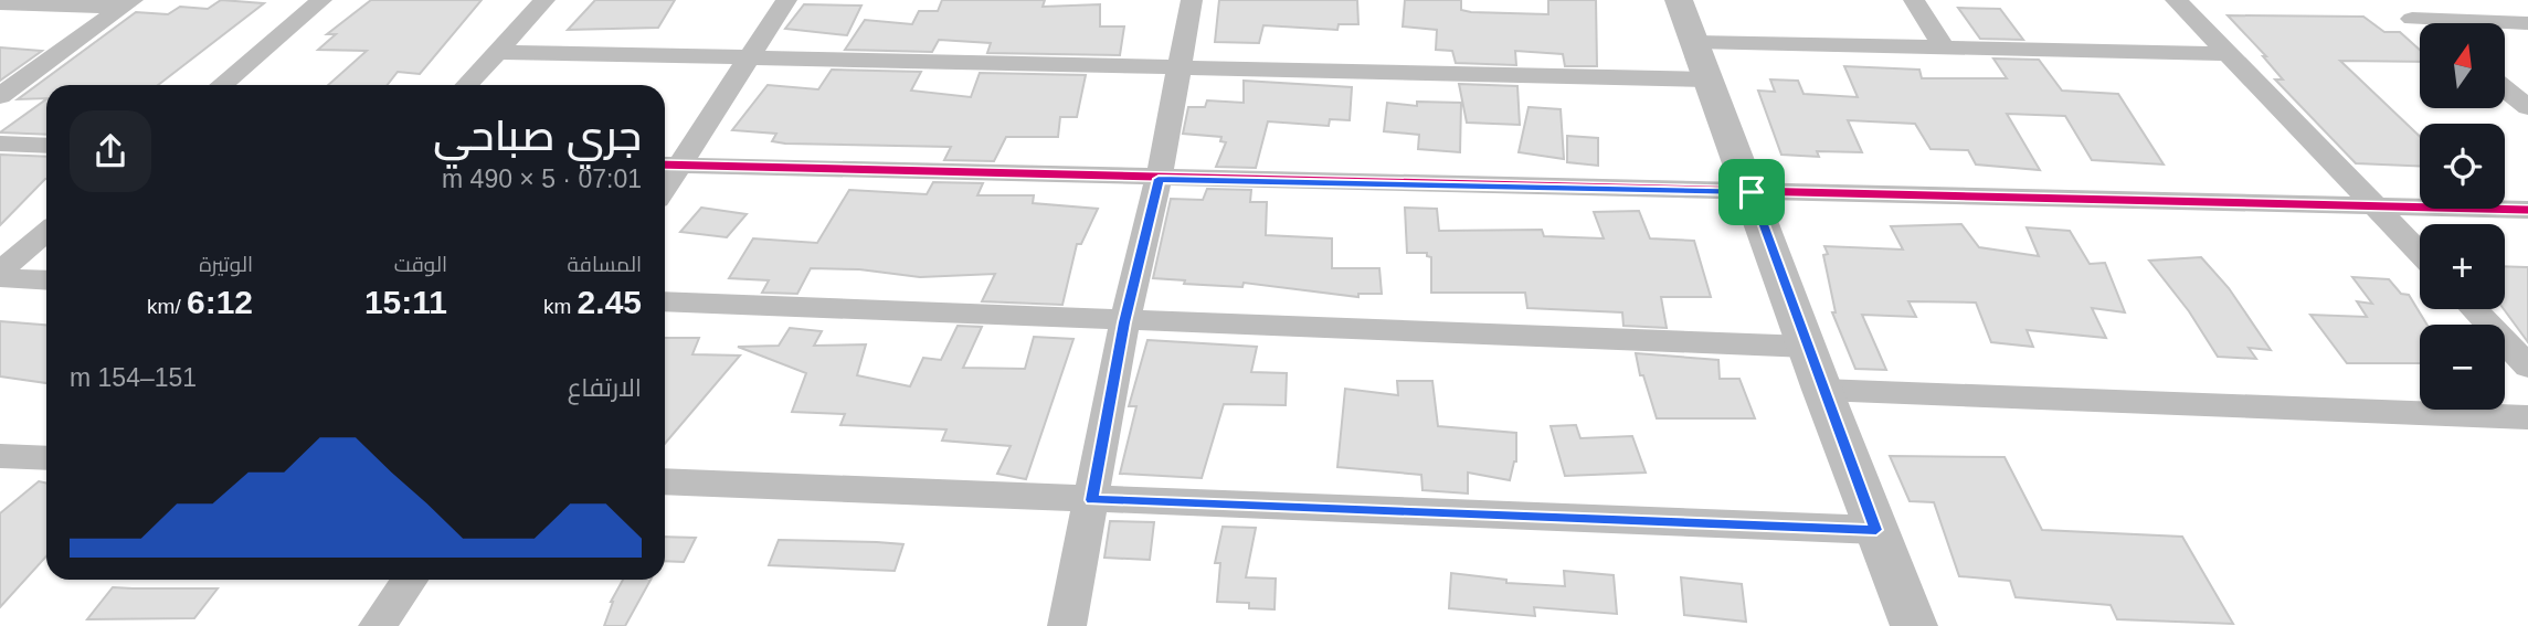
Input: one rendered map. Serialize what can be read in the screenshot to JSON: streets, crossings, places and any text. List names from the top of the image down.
{
  "north": "top",
  "page": {
    "map_buttons": ["+", "−"],
    "heading": ["جري صباحي", "07:01 · 5 × 490 m"],
    "stats": [
      ["المسافة", "2.45 km"],
      ["الوقت", "15:11"],
      ["الوتيرة", "6:12 /km"]
    ],
    "chart": ["الارتفاع", "151–154 m"]
  }
}
